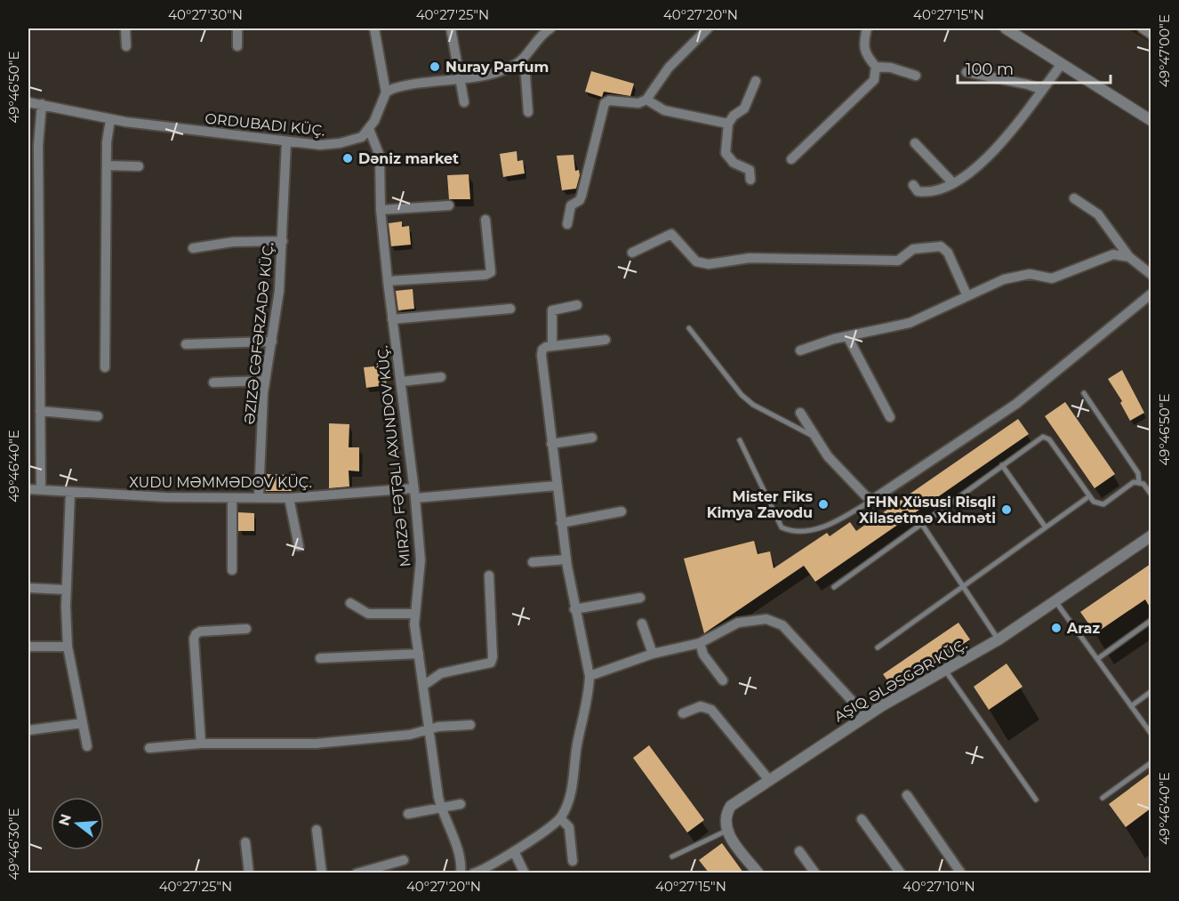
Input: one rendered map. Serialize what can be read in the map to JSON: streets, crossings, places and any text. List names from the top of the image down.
{
  "streets": {
    "street": [
      "ORDUBADI KÜÇ.",
      "ƏZIZƏ CƏFƏRZADƏ KÜÇ.",
      "MIRZƏ FƏTƏLI AXUNDOV KÜÇ.",
      "XUDU MƏMMƏDOV KÜÇ."
    ]
  },
  "crossings": [
    ["ORDUBADI KÜÇ.", "ƏZIZƏ CƏFƏRZADƏ KÜÇ."],
    ["ORDUBADI KÜÇ.", "MIRZƏ FƏTƏLI AXUNDOV KÜÇ."],
    ["ƏZIZƏ CƏFƏRZADƏ KÜÇ.", "XUDU MƏMMƏDOV KÜÇ."],
    ["MIRZƏ FƏTƏLI AXUNDOV KÜÇ.", "XUDU MƏMMƏDOV KÜÇ."]
  ],
  "places": [
    "Nuray Parfum",
    "Dəniz market",
    "Mister Fiks Kimya Zavodu",
    "FHN Xüsusi Risqli Xilasetmə Xidməti",
    "Araz"
  ],
  "scale_bar": "100 m",
  "north": "left",
  "coordinates": [
    "40°27'30\"N",
    "40°27'25\"N",
    "40°27'20\"N",
    "40°27'15\"N",
    "49°47'00\"E",
    "49°46'50\"E",
    "49°46'40\"E",
    "49°46'30\"E",
    "40°27'10\"N"
  ]
}
